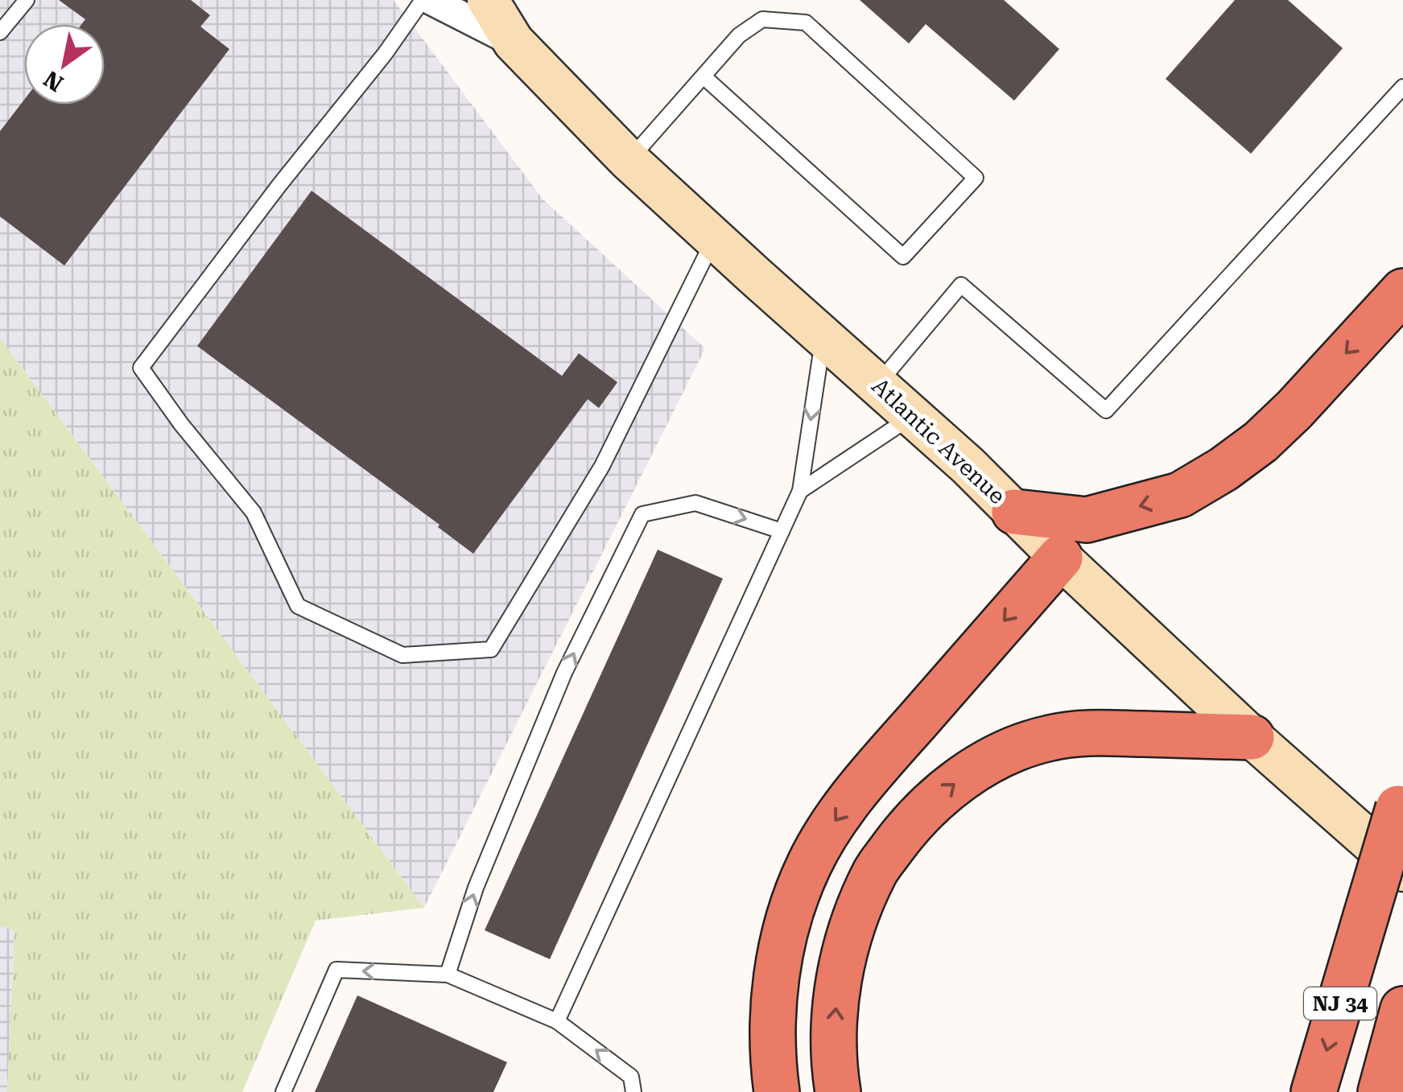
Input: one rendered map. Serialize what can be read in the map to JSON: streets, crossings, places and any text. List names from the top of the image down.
{
  "streets": {
    "highway": ["NJ 34"],
    "main road": ["Atlantic Avenue"]
  },
  "north": "bottom left"
}
